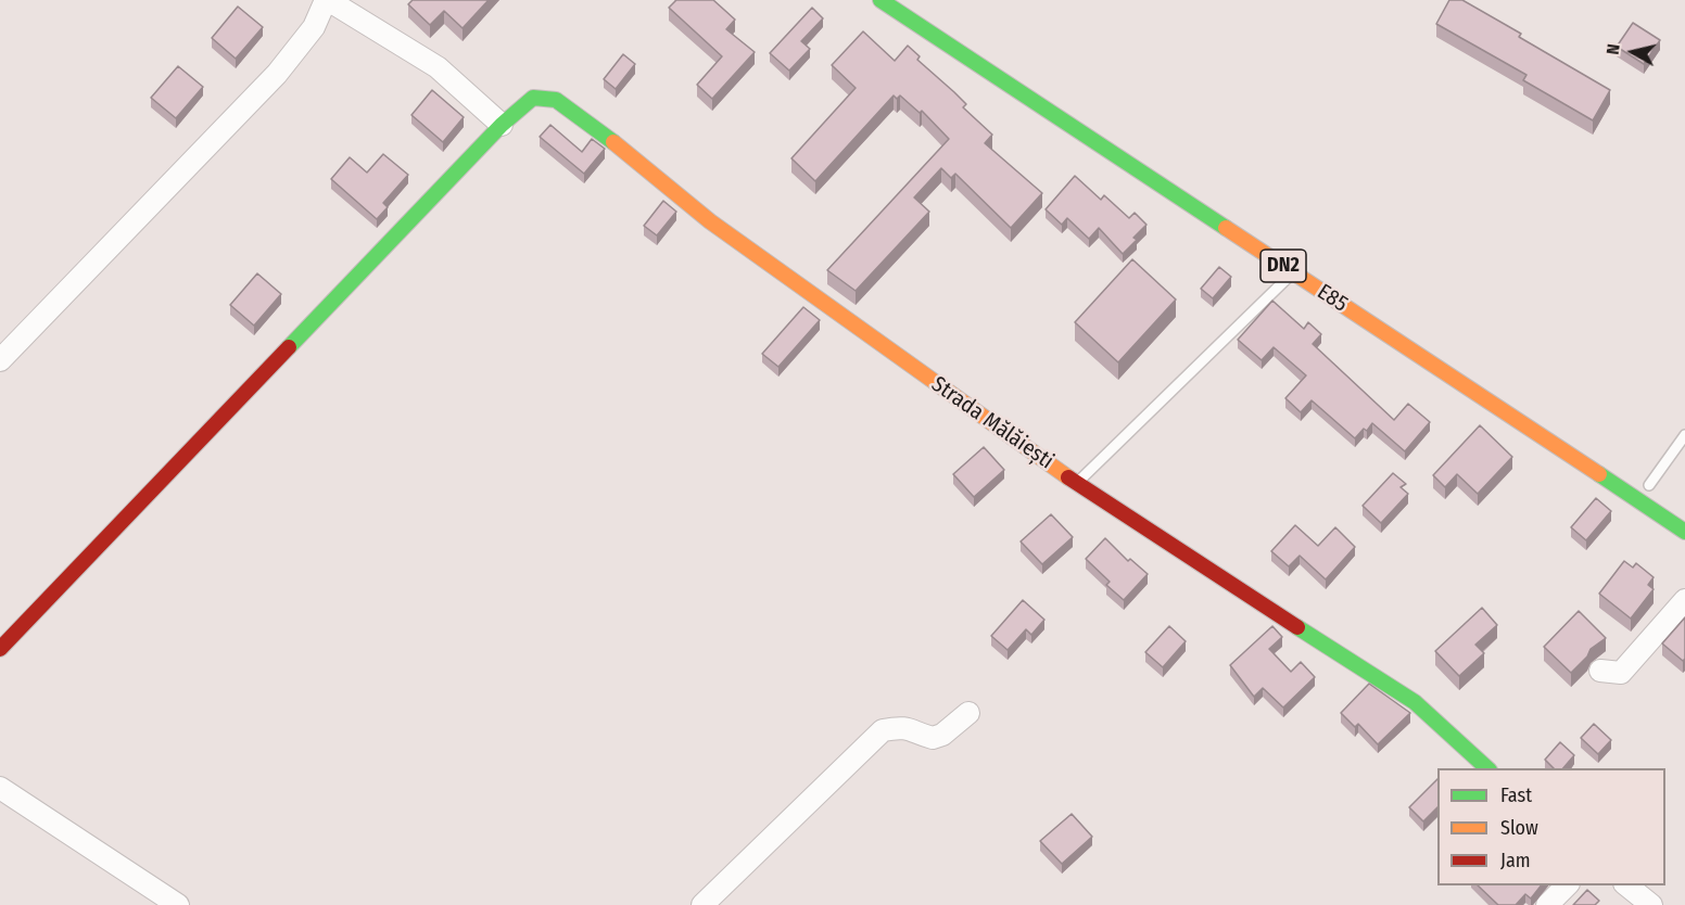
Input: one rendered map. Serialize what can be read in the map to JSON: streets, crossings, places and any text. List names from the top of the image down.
{
  "streets": {
    "street": ["DN2", "E85", "Strada Mălăiești"]
  },
  "legend": ["Fast", "Slow", "Jam"],
  "north": "left"
}
